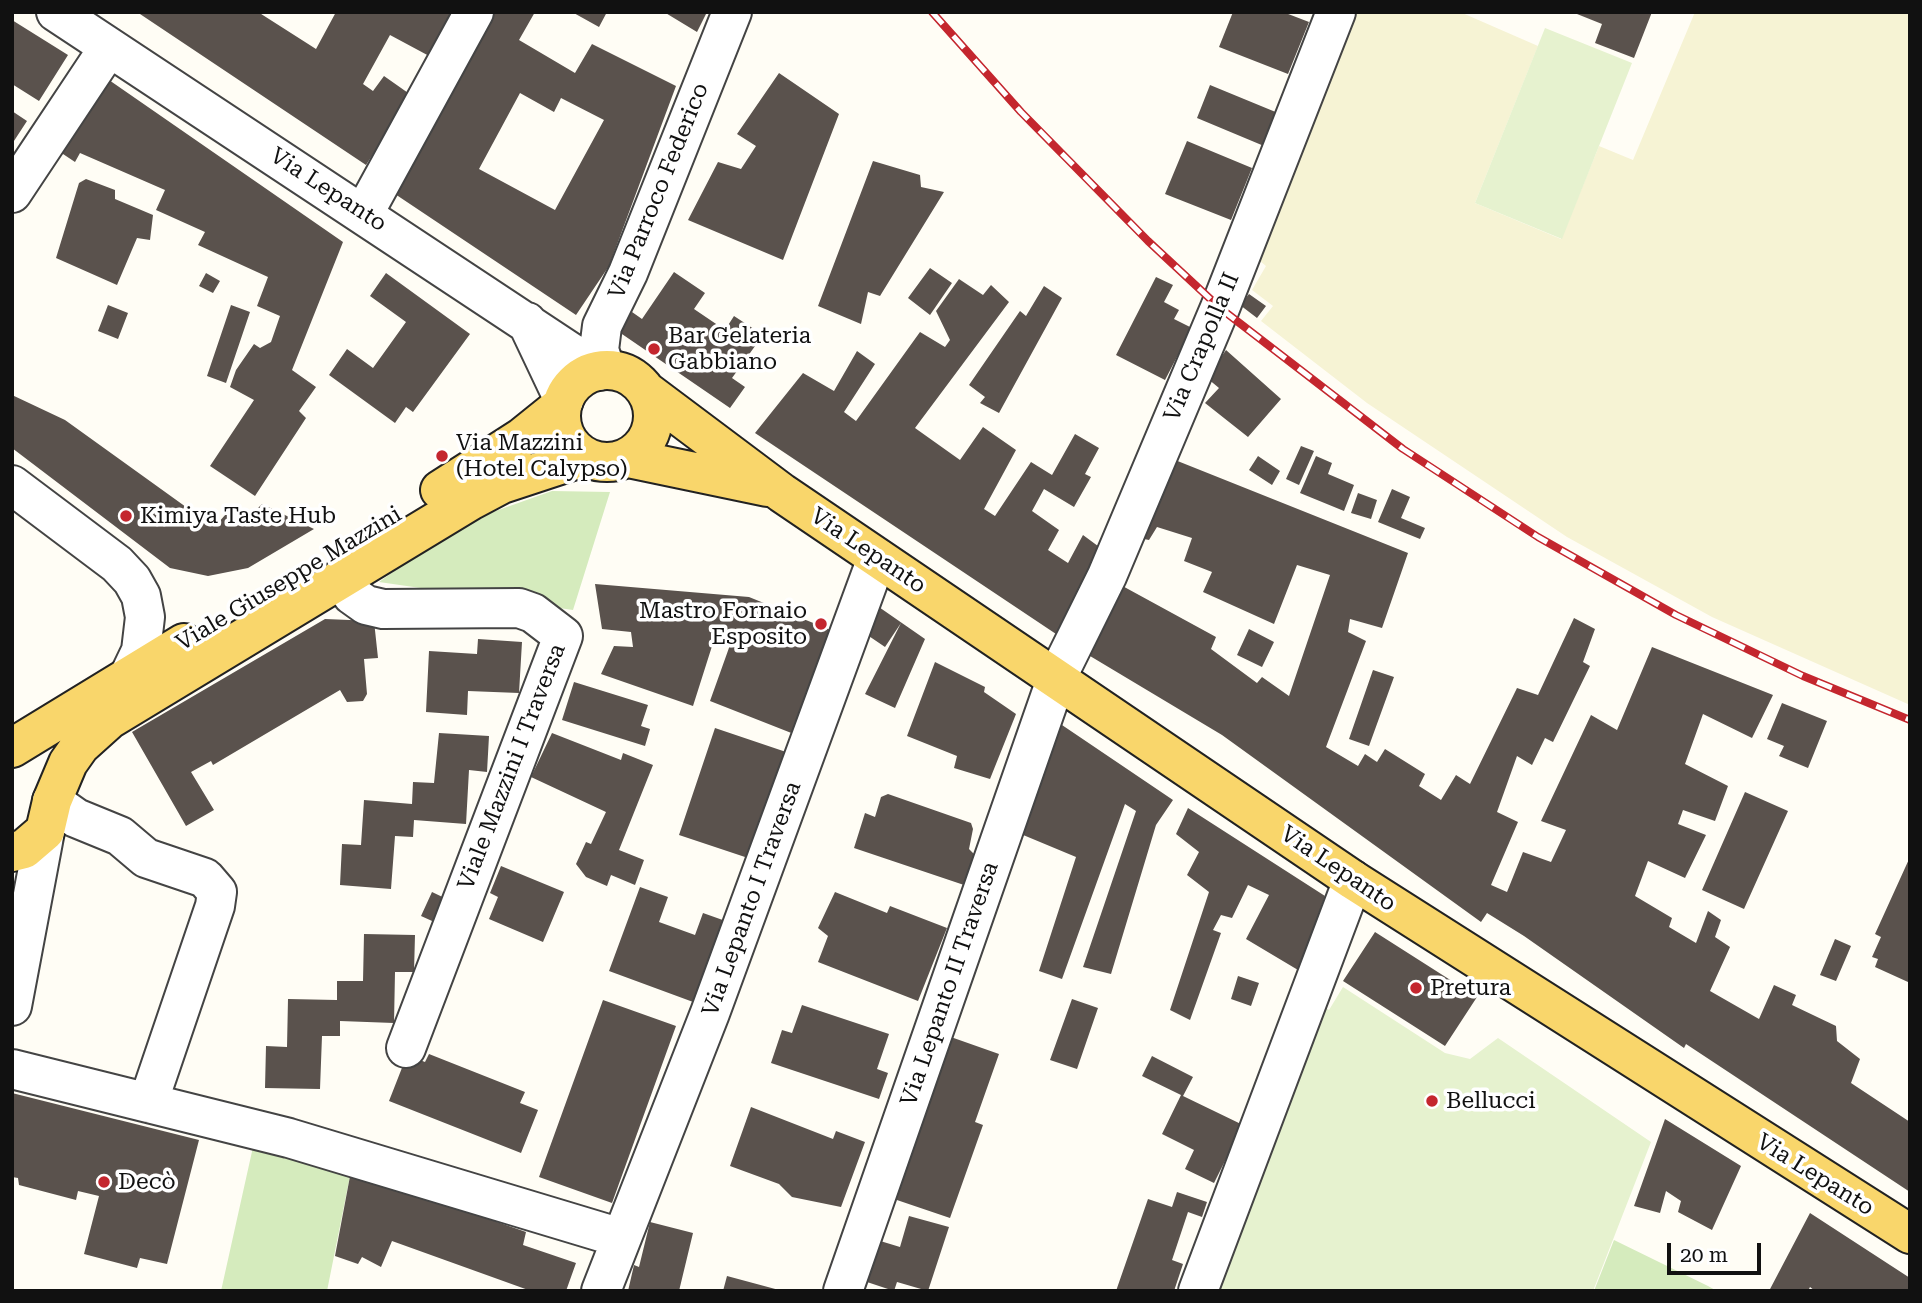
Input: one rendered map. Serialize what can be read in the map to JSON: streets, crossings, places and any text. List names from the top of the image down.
{
  "streets": {
    "main road": ["Via Lepanto", "Viale Giuseppe Mazzini"],
    "street": [
      "Via Parroco Federico",
      "Via Crapolla II",
      "Viale Mazzini I Traversa",
      "Via Lepanto I Traversa",
      "Via Lepanto II Traversa"
    ]
  },
  "crossings": [
    ["Via Lepanto", "Via Parroco Federico"],
    ["Via Lepanto", "Via Crapolla II"],
    ["Via Lepanto", "Viale Giuseppe Mazzini"],
    ["Via Lepanto", "Via Lepanto I Traversa"],
    ["Via Lepanto", "Via Lepanto II Traversa"],
    ["Via Parroco Federico", "Viale Giuseppe Mazzini"],
    ["Via Crapolla II", "Via Lepanto II Traversa"],
    ["Viale Giuseppe Mazzini", "Viale Mazzini I Traversa"]
  ],
  "places": [
    "Bar Gelateria Gabbiano",
    "Via Mazzini (Hotel Calypso)",
    "Kimiya Taste Hub",
    "Mastro Fornaio Esposito",
    "Pretura",
    "Bellucci",
    "Decò"
  ],
  "scale_bar": "20 m"
}
